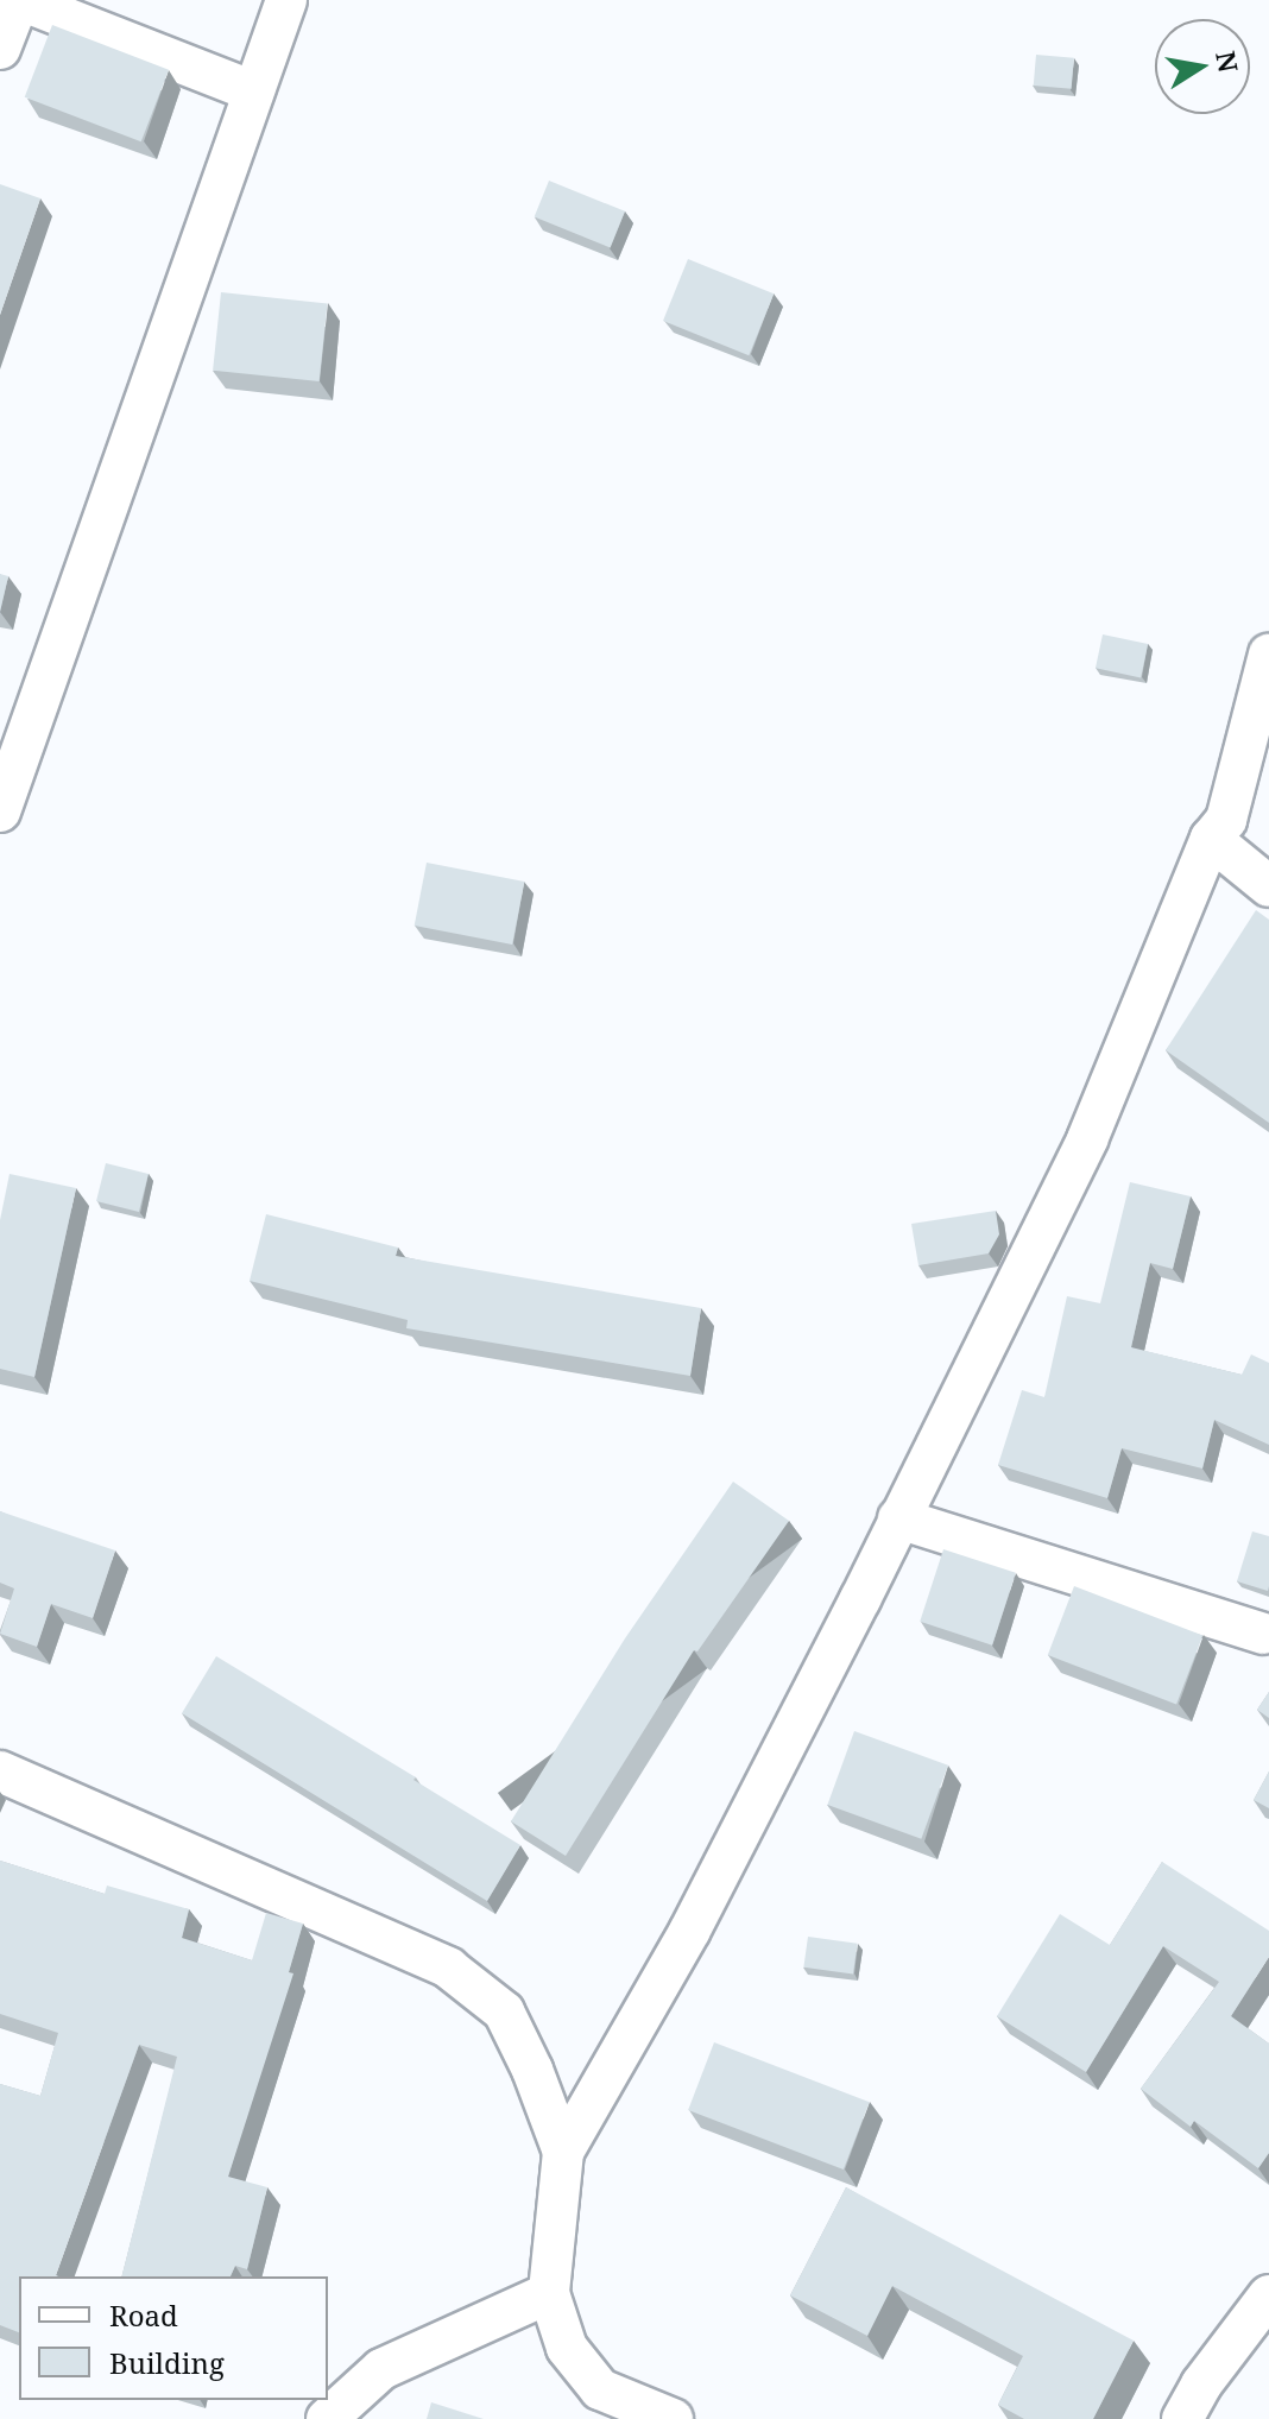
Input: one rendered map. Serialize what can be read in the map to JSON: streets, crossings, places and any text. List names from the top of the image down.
{
  "legend": ["Road", "Building"],
  "north": "right"
}
